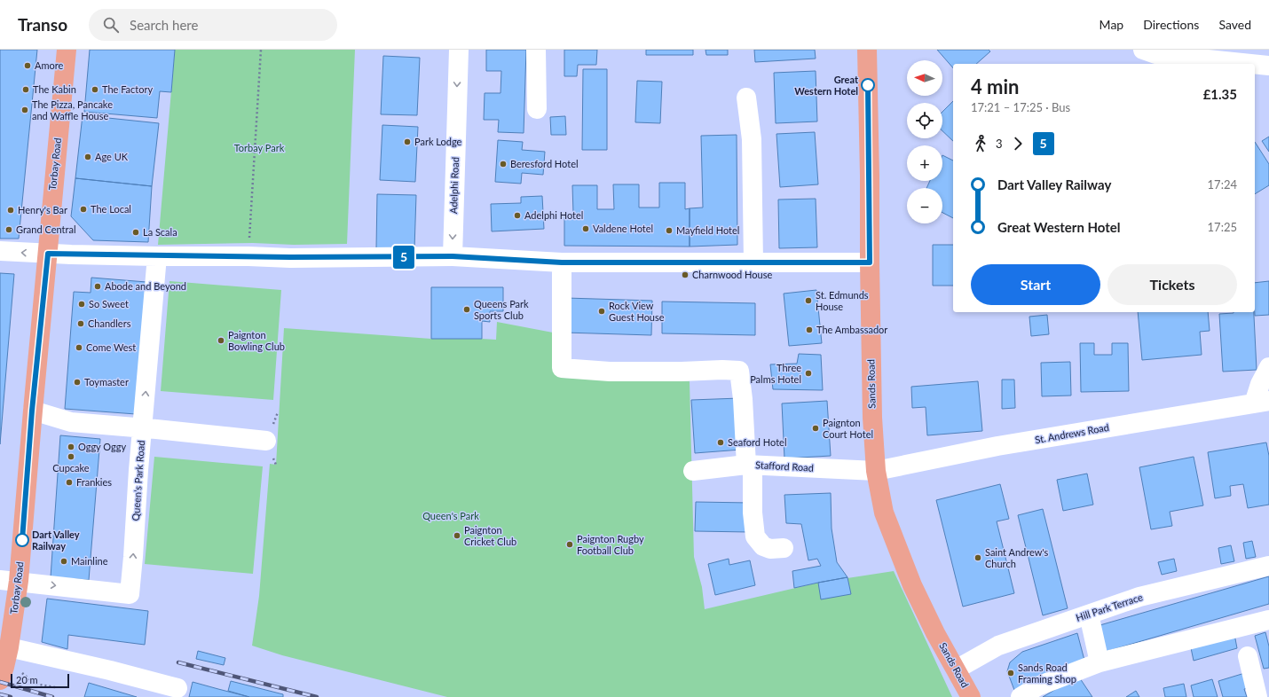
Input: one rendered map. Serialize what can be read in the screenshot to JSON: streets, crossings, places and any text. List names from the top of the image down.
{
  "streets": {
    "main road": ["Torbay Road", "Sands Road"],
    "street": [
      "Adelphi Road",
      "St. Andrews Road",
      "Stafford Road",
      "Queen's Park Road",
      "Hill Park Terrace"
    ]
  },
  "crossings": [
    ["Torbay Road", "Queen's Park Road"],
    ["Sands Road", "St. Andrews Road"],
    ["Sands Road", "Stafford Road"],
    ["Sands Road", "Hill Park Terrace"],
    ["St. Andrews Road", "Stafford Road"]
  ],
  "one_way": ["Adelphi Road"],
  "parks": ["Torbay Park", "Queen's Park"],
  "places": [
    "Amore",
    "Great Western Hotel",
    "The Kabin",
    "The Factory",
    "The Pizza, Pancake and Waffle House",
    "Park Lodge",
    "Age UK",
    "Beresford Hotel",
    "The Local",
    "Henry's Bar",
    "Adelphi Hotel",
    "Valdene Hotel",
    "Grand Central",
    "Mayfield Hotel",
    "La Scala",
    "Charnwood House",
    "Abode and Beyond",
    "St. Edmunds House",
    "So Sweet",
    "Queens Park Sports Club",
    "Rock View Guest House",
    "Chandlers",
    "The Ambassador",
    "Paignton Bowling Club",
    "Come West",
    "Three Palms Hotel",
    "Toymaster",
    "Paignton Court Hotel",
    "Seaford Hotel",
    "Oggy Oggy",
    "Cupcake",
    "Frankies",
    "Paignton Cricket Club",
    "Dart Valley Railway",
    "Paignton Rugby Football Club",
    "Saint Andrew's Church",
    "Mainline",
    "Sands Road Framing Shop"
  ],
  "lines": ["bus line 5"],
  "scale_bar": "20 m",
  "north": "left",
  "page": {
    "header": "Transo",
    "search": "Search here",
    "nav": ["Map", "Directions", "Saved"],
    "on_map": "5",
    "map_buttons": ["+", "−"],
    "heading": ["4 min", "17:21 – 17:25 · Bus", "£1.35"],
    "legs": ["3", "5"],
    "list": [
      {
        "name": "Dart Valley Railway",
        "value": "17:24"
      },
      {
        "name": "Great Western Hotel",
        "value": "17:25"
      }
    ],
    "buttons": ["Start", "Tickets"],
    "scale": "20 m"
  }
}
